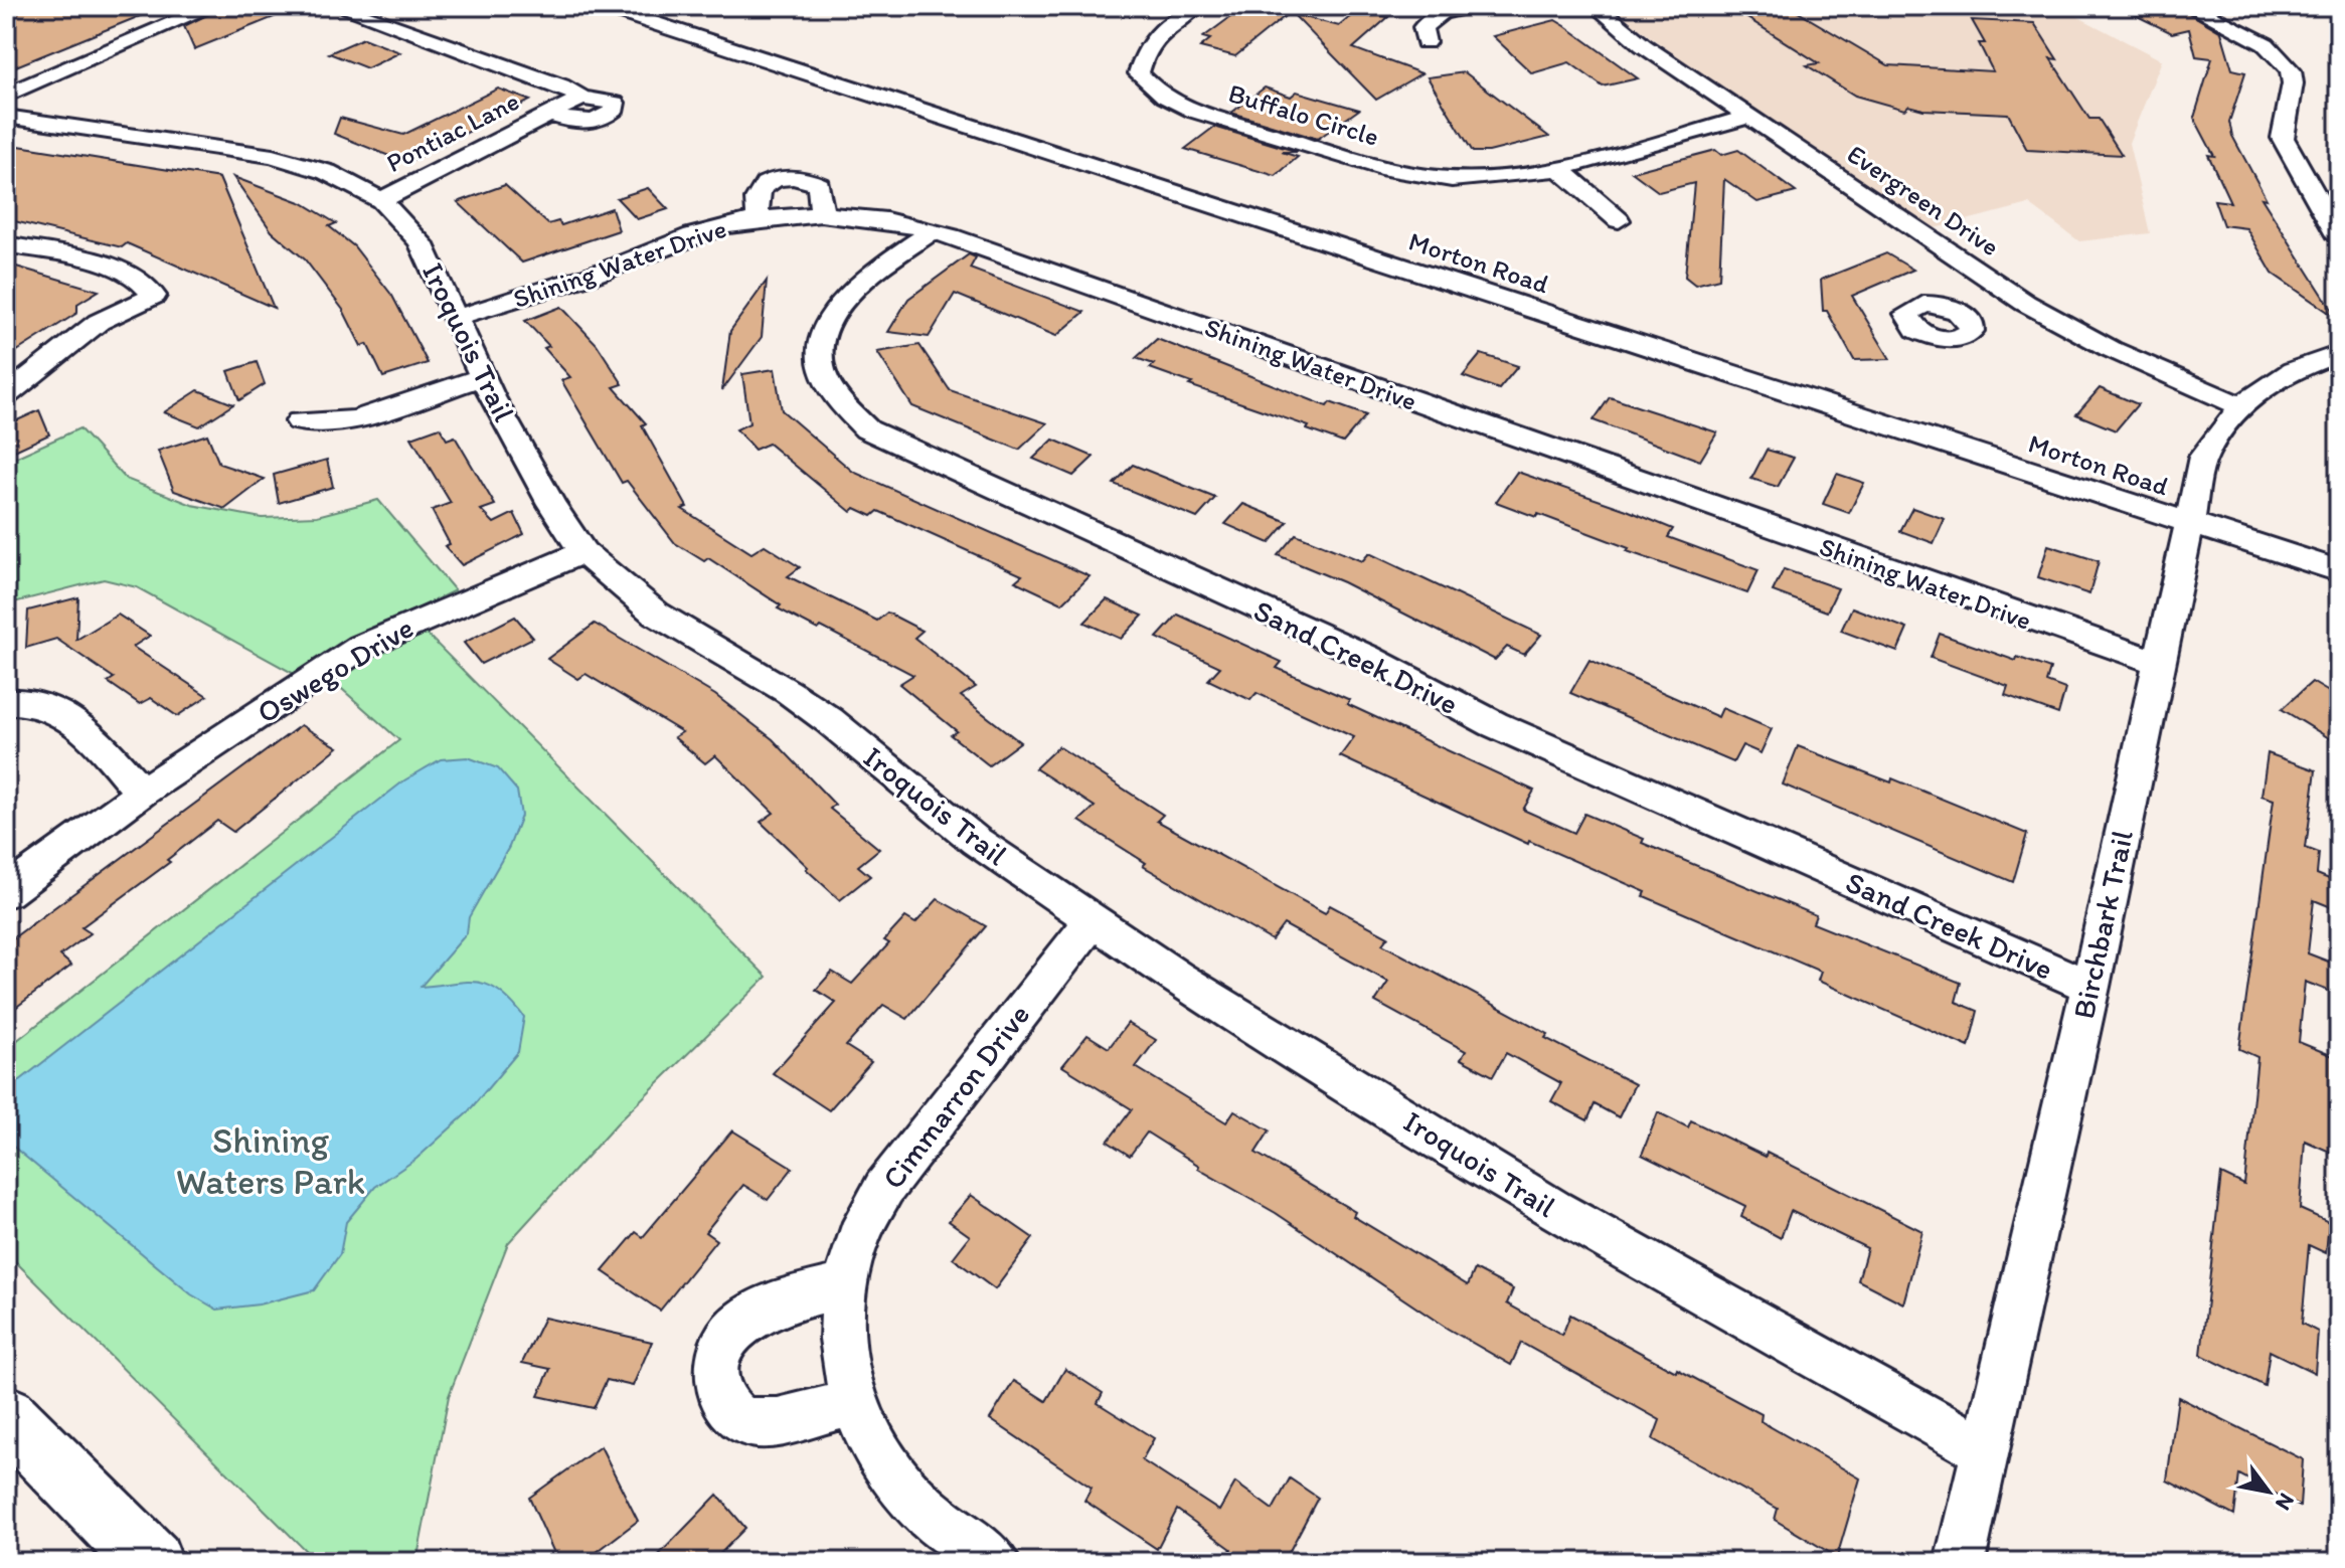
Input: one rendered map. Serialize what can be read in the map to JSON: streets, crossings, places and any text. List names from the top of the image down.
{
  "streets": {
    "street": [
      "Buffalo Circle",
      "Pontiac Lane",
      "Evergreen Drive",
      "Morton Road",
      "Shining Water Drive",
      "Iroquois Trail",
      "Sand Creek Drive",
      "Oswego Drive",
      "Birchbark Trail",
      "Cimmarron Drive"
    ]
  },
  "crossings": [
    ["Buffalo Circle", "Evergreen Drive"],
    ["Pontiac Lane", "Iroquois Trail"],
    ["Evergreen Drive", "Birchbark Trail"],
    ["Morton Road", "Birchbark Trail"],
    ["Shining Water Drive", "Iroquois Trail"],
    ["Shining Water Drive", "Sand Creek Drive"],
    ["Shining Water Drive", "Birchbark Trail"],
    ["Iroquois Trail", "Oswego Drive"],
    ["Iroquois Trail", "Birchbark Trail"],
    ["Iroquois Trail", "Cimmarron Drive"],
    ["Sand Creek Drive", "Birchbark Trail"]
  ],
  "parks": ["Shining Waters Park"],
  "north": "bottom right"
}
